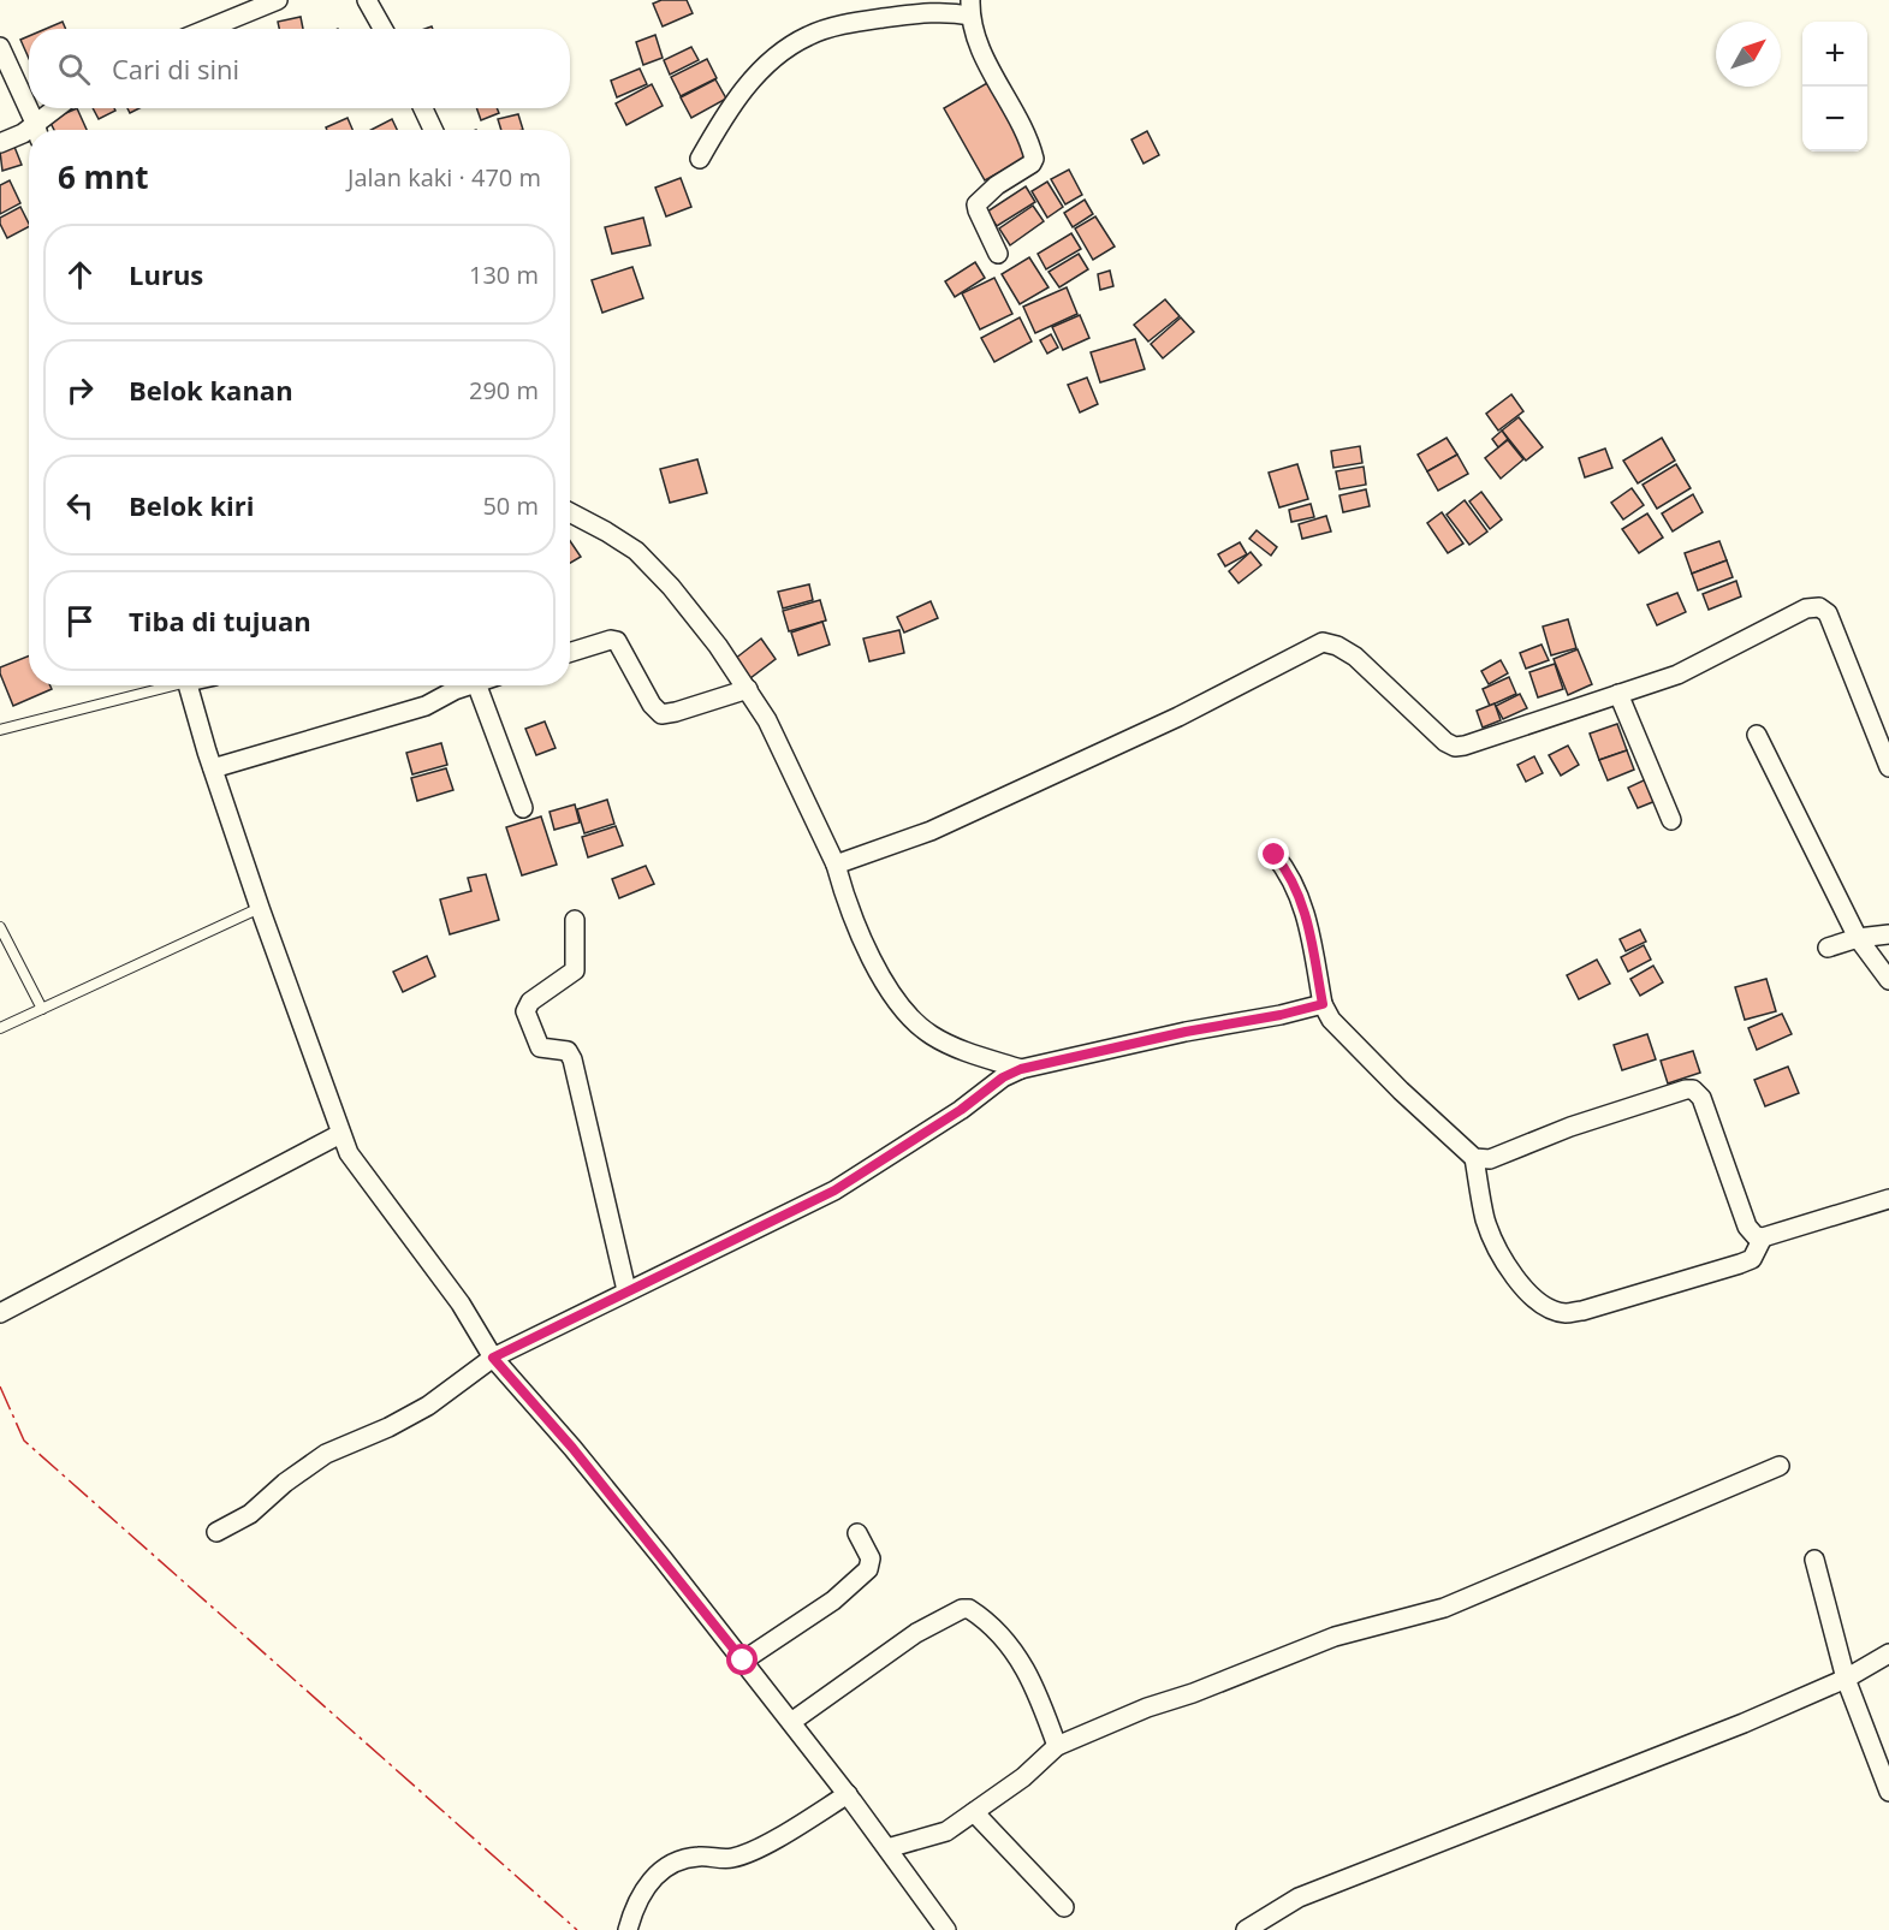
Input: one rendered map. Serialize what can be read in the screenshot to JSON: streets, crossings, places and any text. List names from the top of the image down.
{
  "north": "top right",
  "page": {
    "map_buttons": ["+", "−"],
    "search": "Cari di sini",
    "heading": ["6 mnt", "Jalan kaki · 470 m"],
    "list": [
      ["Lurus", "130 m"],
      ["Belok kanan", "290 m"],
      ["Belok kiri", "50 m"],
      "Tiba di tujuan"
    ]
  }
}
